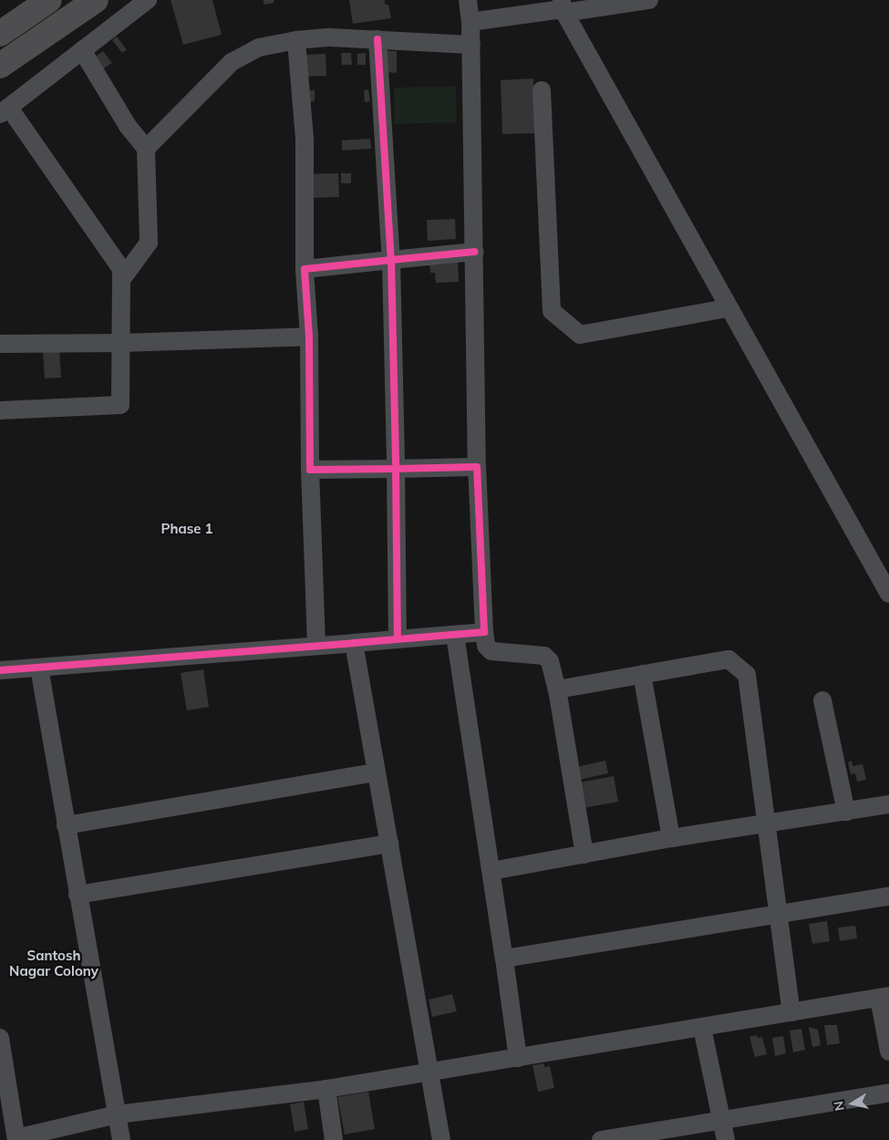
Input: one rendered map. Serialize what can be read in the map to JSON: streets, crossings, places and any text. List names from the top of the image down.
{
  "districts": ["Phase 1", "Santosh Nagar Colony"],
  "north": "left"
}
